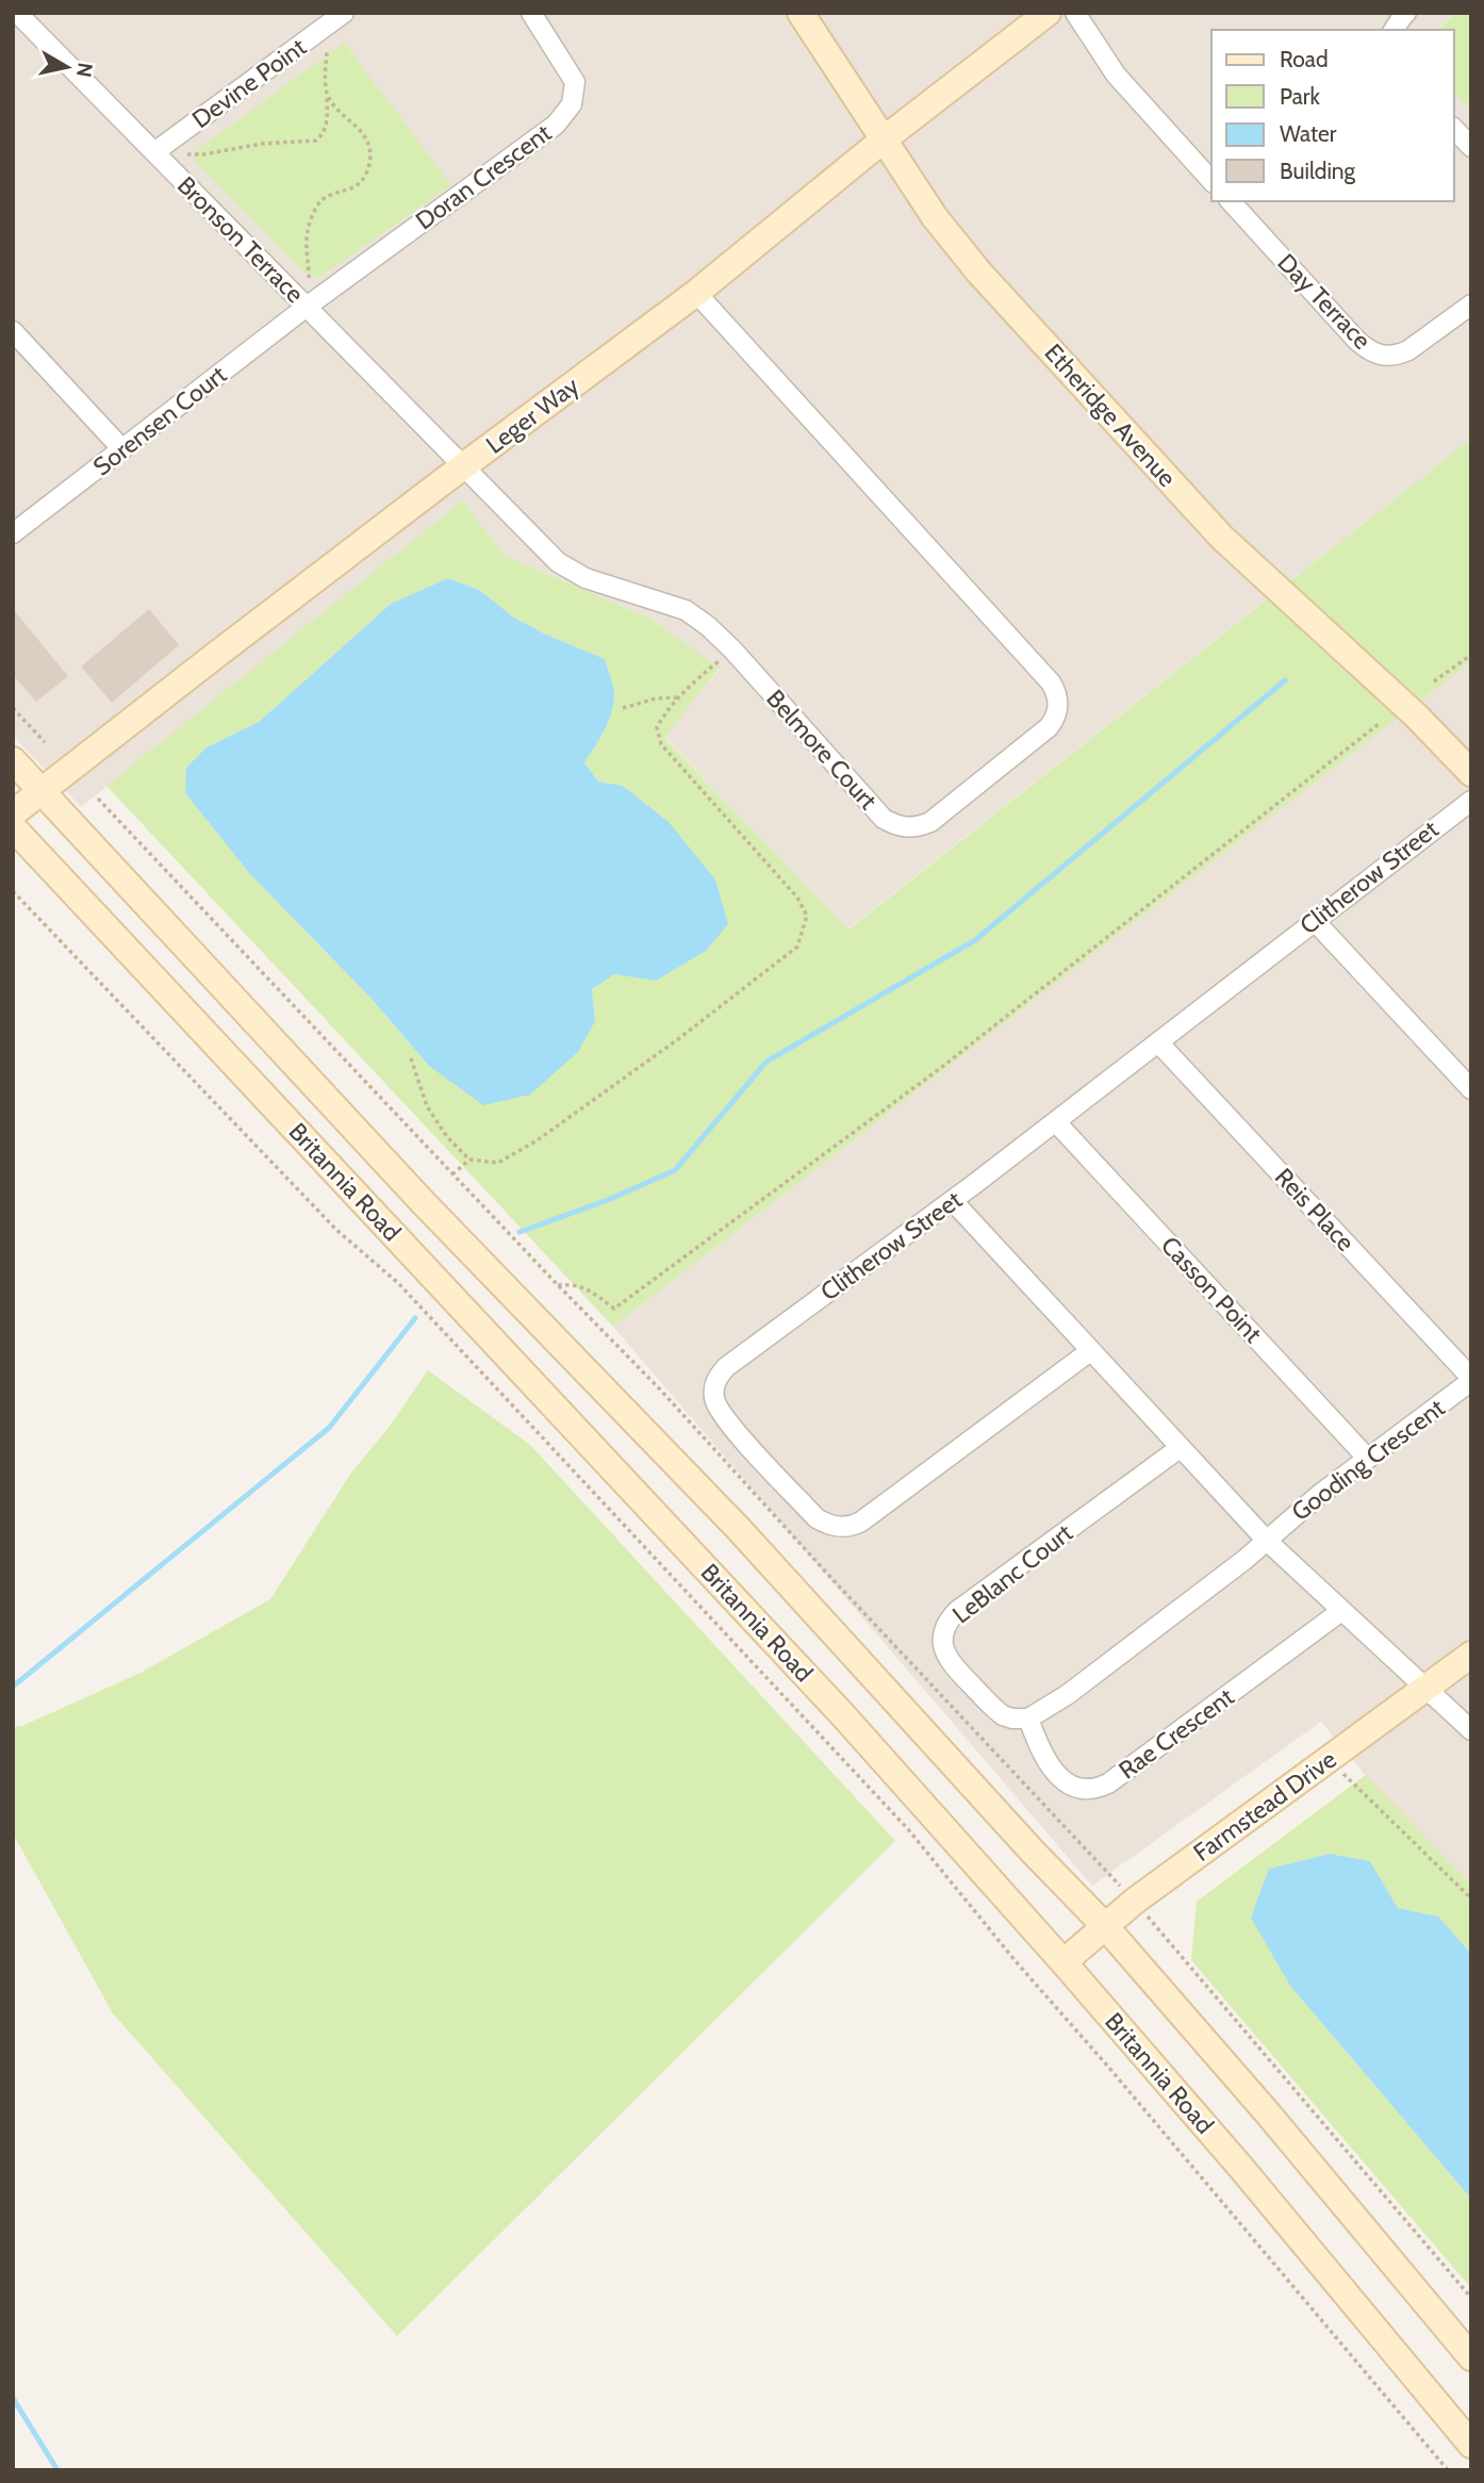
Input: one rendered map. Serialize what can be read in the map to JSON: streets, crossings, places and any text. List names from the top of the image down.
{
  "streets": {
    "main road": [
      "Leger Way",
      "Etheridge Avenue",
      "Britannia Road",
      "Farmstead Drive"
    ],
    "street": [
      "Devine Point",
      "Doran Crescent",
      "Bronson Terrace",
      "Day Terrace",
      "Sorensen Court",
      "Belmore Court",
      "Clitherow Street",
      "Reis Place",
      "Casson Point",
      "Gooding Crescent",
      "LeBlanc Court",
      "Rae Crescent"
    ]
  },
  "crossings": [
    ["Devine Point", "Bronson Terrace"],
    ["Doran Crescent", "Bronson Terrace"],
    ["Doran Crescent", "Sorensen Court"],
    ["Bronson Terrace", "Leger Way"],
    ["Bronson Terrace", "Sorensen Court"],
    ["Bronson Terrace", "Belmore Court"],
    ["Leger Way", "Etheridge Avenue"],
    ["Leger Way", "Belmore Court"],
    ["Leger Way", "Britannia Road"],
    ["Clitherow Street", "Reis Place"],
    ["Clitherow Street", "Casson Point"],
    ["Britannia Road", "Farmstead Drive"],
    ["Reis Place", "Gooding Crescent"],
    ["Casson Point", "Gooding Crescent"],
    ["LeBlanc Court", "Rae Crescent"]
  ],
  "legend": [
    "Road",
    "Park",
    "Water",
    "Building"
  ],
  "north": "right"
}
